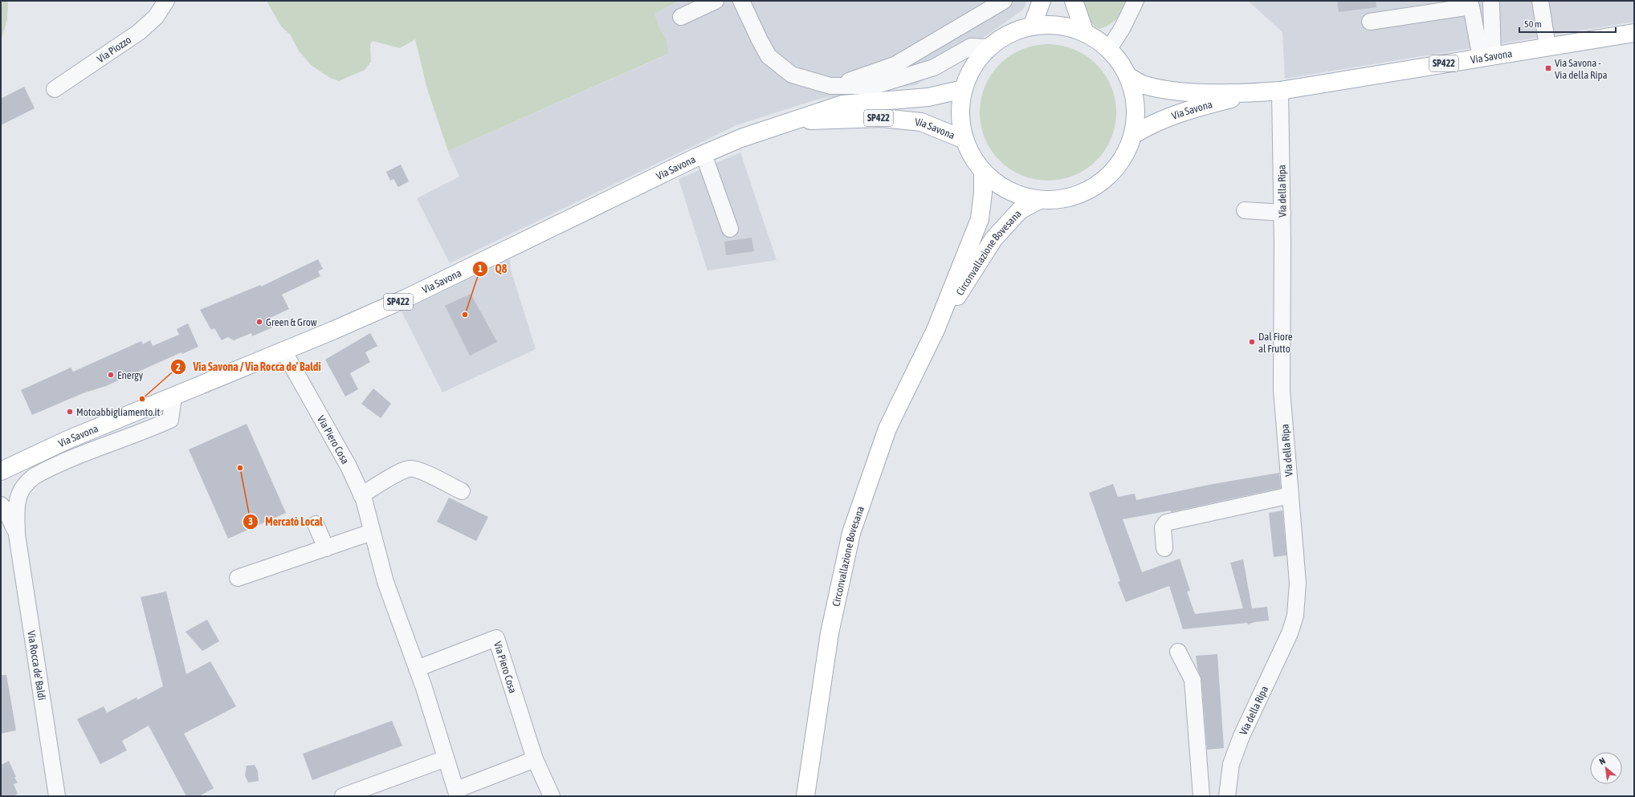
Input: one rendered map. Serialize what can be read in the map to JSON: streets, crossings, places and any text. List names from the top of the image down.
{
  "streets": {
    "main road": ["Via Savona", "SP422", "Circonvallazione Bovesana"],
    "street": [
      "Via Piozzo",
      "Via della Ripa",
      "Via Piero Cosa",
      "Via Rocca de' Baldi"
    ]
  },
  "crossings": [
    ["Via Savona", "Via della Ripa"],
    ["Via Savona", "Via Piero Cosa"],
    ["Via Savona", "Via Rocca de' Baldi"]
  ],
  "places": {
    "transit": ["Via Savona - Via della Ripa"],
    "other": [
      "Q8",
      "Green & Grow",
      "Dal Fiore al Frutto",
      "Energy",
      "Via Savona / Via Rocca de' Baldi",
      "Motoabbigliamento.it",
      "Mercatò Local"
    ]
  },
  "scale_bar": "50 m",
  "north": "top left"
}
